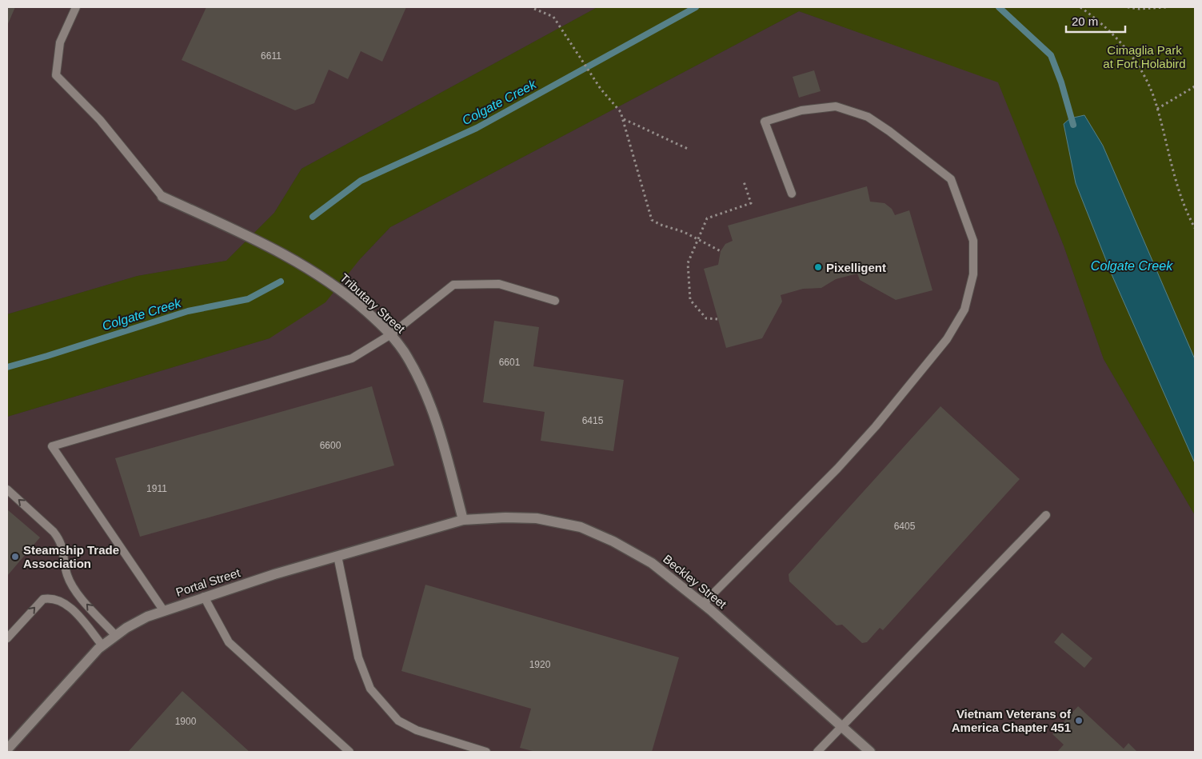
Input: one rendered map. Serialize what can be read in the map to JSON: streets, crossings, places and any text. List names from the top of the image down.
{
  "streets": {
    "street": ["Tributary Street", "Beckley Street", "Portal Street"]
  },
  "crossings": [
    ["Tributary Street", "Beckley Street"],
    ["Tributary Street", "Portal Street"],
    ["Beckley Street", "Portal Street"]
  ],
  "water": ["Colgate Creek"],
  "parks": ["Cimaglia Park at Fort Holabird"],
  "places": ["Pixelligent", "Steamship Trade Association", "Vietnam Veterans of America Chapter 451"],
  "house_numbers": [
    "6611",
    "6601",
    "6415",
    "6600",
    "1911",
    "6405",
    "1920",
    "1900"
  ],
  "scale_bar": "20 m"
}
